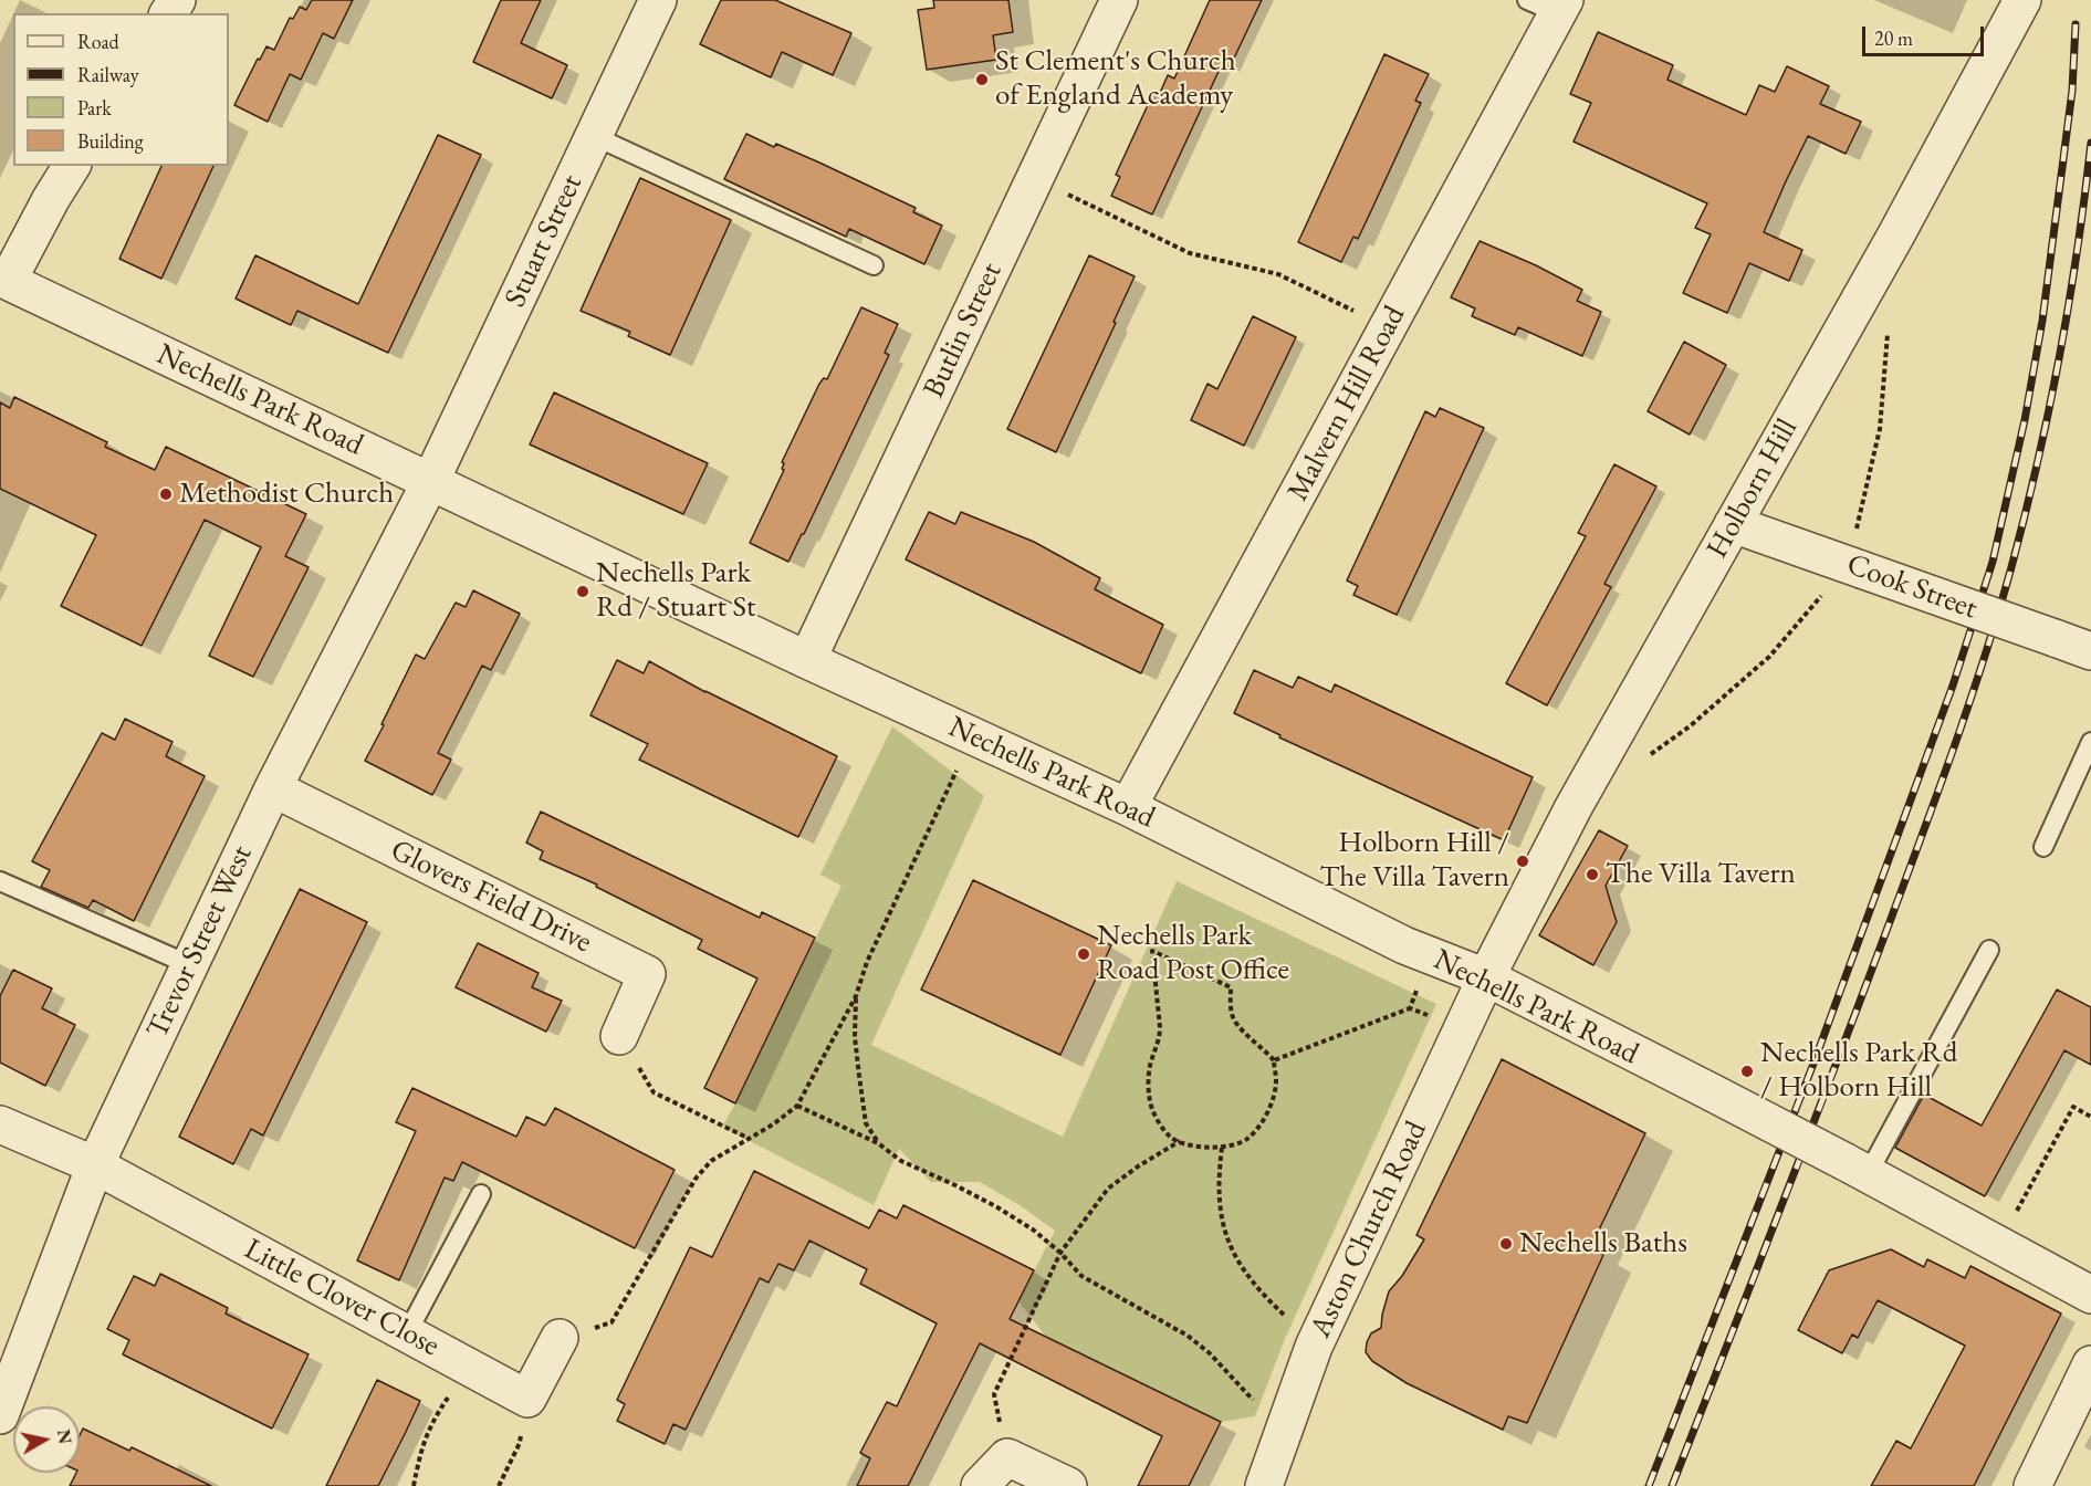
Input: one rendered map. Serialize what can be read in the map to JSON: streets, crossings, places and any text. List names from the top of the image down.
{
  "streets": {
    "street": [
      "Stuart Street",
      "Butlin Street",
      "Nechells Park Road",
      "Malvern Hill Road",
      "Holborn Hill",
      "Cook Street",
      "Glovers Field Drive",
      "Trevor Street West",
      "Aston Church Road",
      "Little Clover Close"
    ]
  },
  "crossings": [
    ["Stuart Street", "Nechells Park Road"],
    ["Stuart Street", "Trevor Street West"],
    ["Butlin Street", "Nechells Park Road"],
    ["Nechells Park Road", "Malvern Hill Road"],
    ["Nechells Park Road", "Holborn Hill"],
    ["Nechells Park Road", "Trevor Street West"],
    ["Nechells Park Road", "Aston Church Road"],
    ["Holborn Hill", "Cook Street"],
    ["Holborn Hill", "Aston Church Road"],
    ["Glovers Field Drive", "Trevor Street West"],
    ["Trevor Street West", "Little Clover Close"]
  ],
  "places": [
    "St Clement's Church of England Academy",
    "Methodist Church",
    "Nechells Park Rd / Stuart St",
    "Holborn Hill / The Villa Tavern",
    "The Villa Tavern",
    "Nechells Park Road Post Office",
    "Nechells Park Rd / Holborn Hill",
    "Nechells Baths"
  ],
  "legend": [
    "Road",
    "Railway",
    "Park",
    "Building"
  ],
  "scale_bar": "20 m",
  "north": "right"
}
